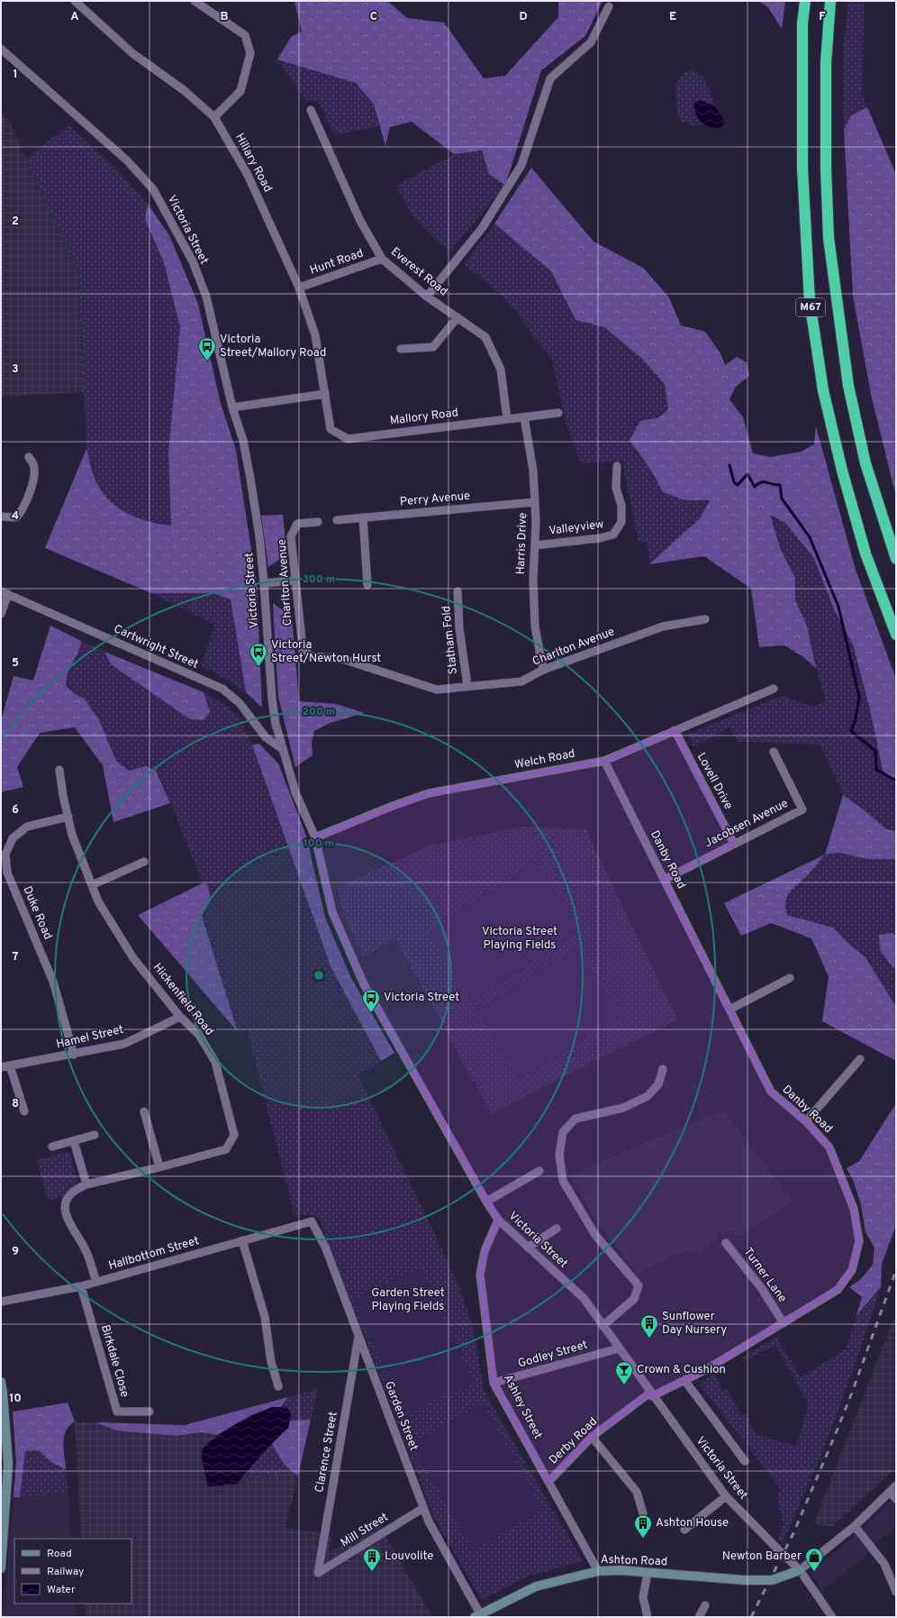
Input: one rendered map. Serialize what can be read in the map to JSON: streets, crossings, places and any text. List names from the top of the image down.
{
  "streets": {
    "highway": ["M67"],
    "street": [
      "Hillary Road",
      "Victoria Street",
      "Hunt Road",
      "Everest Road",
      "Mallory Road",
      "Perry Avenue",
      "Valleyview",
      "Harris Drive",
      "Charlton Avenue",
      "Statham Fold",
      "Cartwright Street",
      "Welch Road",
      "Lovell Drive",
      "Jacobsen Avenue",
      "Danby Road",
      "Duke Road",
      "Hickenfield Road",
      "Hamel Street",
      "Hallbottom Street",
      "Turner Lane",
      "Godley Street",
      "Birkdale Close",
      "Ashley Street",
      "Garden Street",
      "Derby Road",
      "Clarence Street",
      "Mill Street",
      "Ashton Road"
    ]
  },
  "crossings": [
    ["Hillary Road", "Hunt Road"],
    ["Hillary Road", "Mallory Road"],
    ["Victoria Street", "Cartwright Street"],
    ["Victoria Street", "Welch Road"],
    ["Victoria Street", "Danby Road"],
    ["Victoria Street", "Godley Street"],
    ["Victoria Street", "Ashley Street"],
    ["Victoria Street", "Derby Road"],
    ["Victoria Street", "Ashton Road"],
    ["Hunt Road", "Everest Road"],
    ["Everest Road", "Mallory Road"],
    ["Mallory Road", "Harris Drive"],
    ["Perry Avenue", "Harris Drive"],
    ["Valleyview", "Harris Drive"],
    ["Harris Drive", "Charlton Avenue"],
    ["Charlton Avenue", "Statham Fold"],
    ["Welch Road", "Lovell Drive"],
    ["Welch Road", "Danby Road"],
    ["Lovell Drive", "Jacobsen Avenue"],
    ["Jacobsen Avenue", "Danby Road"],
    ["Danby Road", "Turner Lane"],
    ["Danby Road", "Derby Road"],
    ["Duke Road", "Hickenfield Road"],
    ["Duke Road", "Hamel Street"],
    ["Hickenfield Road", "Hamel Street"],
    ["Hickenfield Road", "Hallbottom Street"],
    ["Hallbottom Street", "Birkdale Close"],
    ["Hallbottom Street", "Garden Street"],
    ["Godley Street", "Ashley Street"],
    ["Ashley Street", "Derby Road"],
    ["Ashley Street", "Ashton Road"],
    ["Garden Street", "Clarence Street"],
    ["Garden Street", "Mill Street"],
    ["Garden Street", "Ashton Road"],
    ["Clarence Street", "Mill Street"]
  ],
  "parks": ["Victoria Street Playing Fields", "Garden Street Playing Fields"],
  "places": {
    "bus stop": ["Victoria Street/Mallory Road", "Victoria Street/Newton Hurst", "Victoria Street"],
    "building": ["Sunflower Day Nursery", "Ashton House", "Louvolite"],
    "bar": ["Crown & Cushion"],
    "shop": ["Newton Barber"]
  },
  "legend": ["Road", "Railway", "Water"],
  "grid": {
    "columns": [
      "A",
      "B",
      "C",
      "D",
      "E",
      "F"
    ],
    "rows": [
      "1",
      "2",
      "3",
      "4",
      "5",
      "6",
      "7",
      "8",
      "9",
      "10"
    ]
  },
  "rings": ["300 m", "200 m", "100 m"]
}
